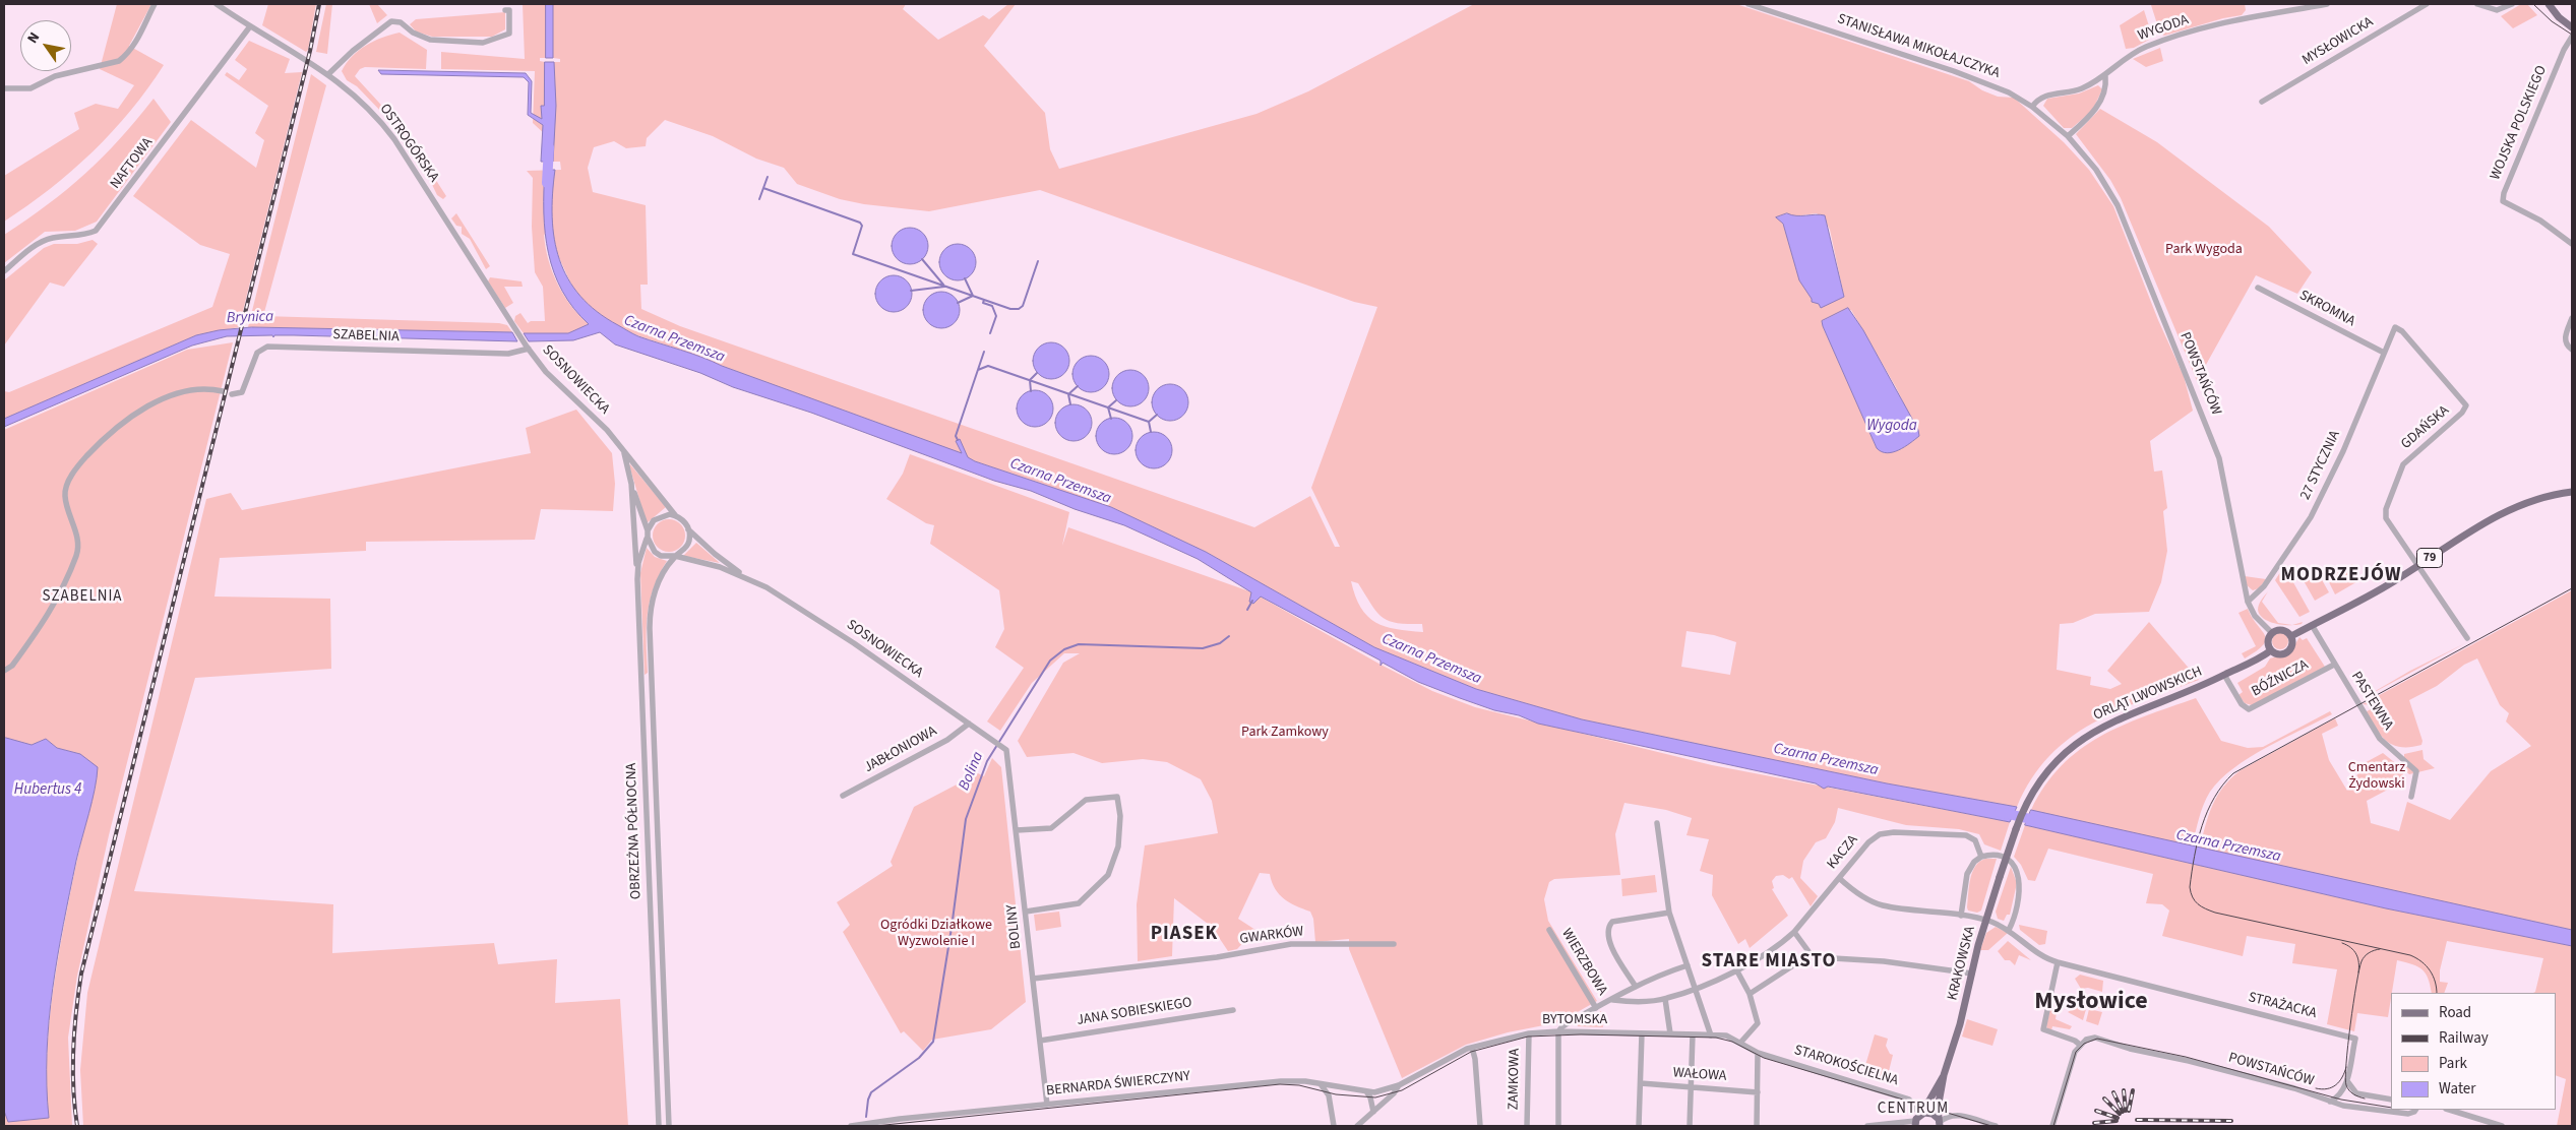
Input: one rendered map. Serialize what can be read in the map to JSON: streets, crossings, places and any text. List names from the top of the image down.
{
  "streets": {
    "main road": ["79", "ORLĄT LWOWSKICH", "KRAKOWSKA"],
    "street": [
      "WYGODA",
      "MYSŁOWICKA",
      "STANISŁAWA MIKOŁAJCZYKA",
      "WOJSKA POLSKIEGO",
      "OSTROGÓRSKA",
      "NAFTOWA",
      "SKROMNA",
      "SZABELNIA",
      "POWSTAŃCÓW",
      "SOSNOWIECKA",
      "GDAŃSKA",
      "27 STYCZNIA",
      "BÓŹNICZA",
      "PASTEWNA",
      "JABŁONIOWA",
      "OBRZEŻNA PÓŁNOCNA",
      "KACZA",
      "BOLINY",
      "GWARKÓW",
      "WIERZBOWA",
      "STRAŻACKA",
      "JANA SOBIESKIEGO",
      "BYTOMSKA",
      "STAROKOŚCIELNA",
      "WAŁOWA",
      "ZAMKOWA",
      "BERNARDA ŚWIERCZYNY"
    ]
  },
  "crossings": [
    ["WYGODA", "STANISŁAWA MIKOŁAJCZYKA"],
    ["STANISŁAWA MIKOŁAJCZYKA", "POWSTAŃCÓW"],
    ["OSTROGÓRSKA", "NAFTOWA"],
    ["OSTROGÓRSKA", "SZABELNIA"],
    ["OSTROGÓRSKA", "SOSNOWIECKA"],
    ["SKROMNA", "27 STYCZNIA"],
    ["SZABELNIA", "SOSNOWIECKA"],
    ["POWSTAŃCÓW", "27 STYCZNIA"],
    ["POWSTAŃCÓW", "79"],
    ["POWSTAŃCÓW", "ORLĄT LWOWSKICH"],
    ["POWSTAŃCÓW", "STRAŻACKA"],
    ["SOSNOWIECKA", "JABŁONIOWA"],
    ["SOSNOWIECKA", "OBRZEŻNA PÓŁNOCNA"],
    ["SOSNOWIECKA", "BOLINY"],
    ["GDAŃSKA", "27 STYCZNIA"],
    ["GDAŃSKA", "79"],
    ["79", "ORLĄT LWOWSKICH"],
    ["79", "KRAKOWSKA"],
    ["79", "STAROKOŚCIELNA"],
    ["BÓŹNICZA", "ORLĄT LWOWSKICH"],
    ["BÓŹNICZA", "PASTEWNA"],
    ["ORLĄT LWOWSKICH", "KRAKOWSKA"],
    ["BOLINY", "GWARKÓW"],
    ["BOLINY", "JANA SOBIESKIEGO"],
    ["BOLINY", "BERNARDA ŚWIERCZYNY"],
    ["KRAKOWSKA", "STAROKOŚCIELNA"],
    ["BYTOMSKA", "STAROKOŚCIELNA"],
    ["BYTOMSKA", "ZAMKOWA"],
    ["BYTOMSKA", "BERNARDA ŚWIERCZYNY"]
  ],
  "districts": [
    "MODRZEJÓW",
    "SZABELNIA",
    "PIASEK",
    "STARE MIASTO",
    "Mysłowice",
    "CENTRUM"
  ],
  "water": [
    "Brynica",
    "Czarna Przemsza",
    "Wygoda",
    "Bolina",
    "Hubertus 4"
  ],
  "parks": [
    "Park Wygoda",
    "Park Zamkowy",
    "Cmentarz Żydowski",
    "Ogródki Działkowe Wyzwolenie I"
  ],
  "legend": [
    "Road",
    "Railway",
    "Park",
    "Water"
  ],
  "north": "top left"
}
